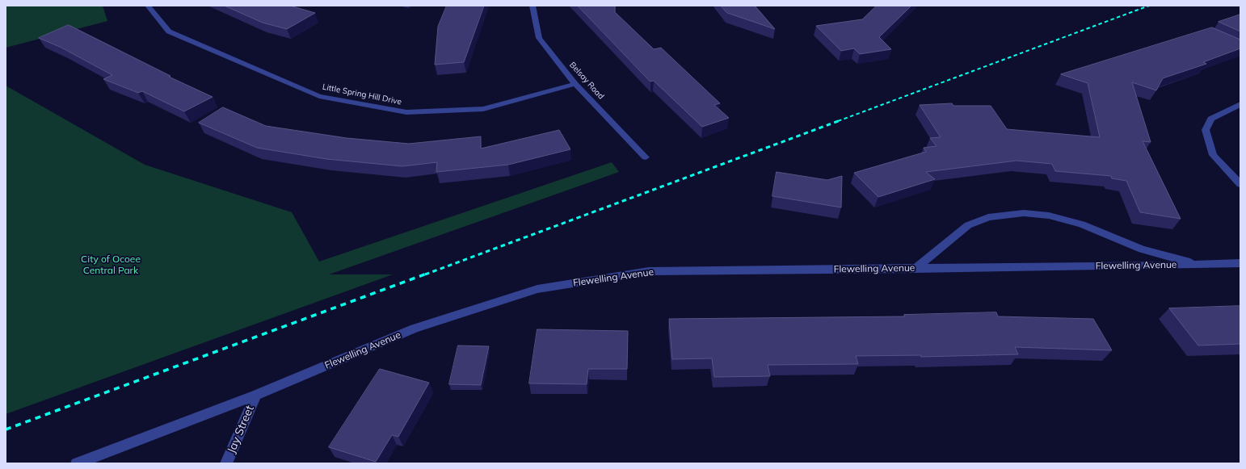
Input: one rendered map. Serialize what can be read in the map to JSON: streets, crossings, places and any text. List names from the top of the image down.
{
  "streets": {
    "street": [
      "Belsay Road",
      "Little Spring Hill Drive",
      "Flewelling Avenue",
      "Jay Street"
    ]
  },
  "crossings": [
    ["Belsay Road", "Little Spring Hill Drive"],
    ["Flewelling Avenue", "Jay Street"]
  ],
  "parks": ["City of Ocoee Central Park"]
}
